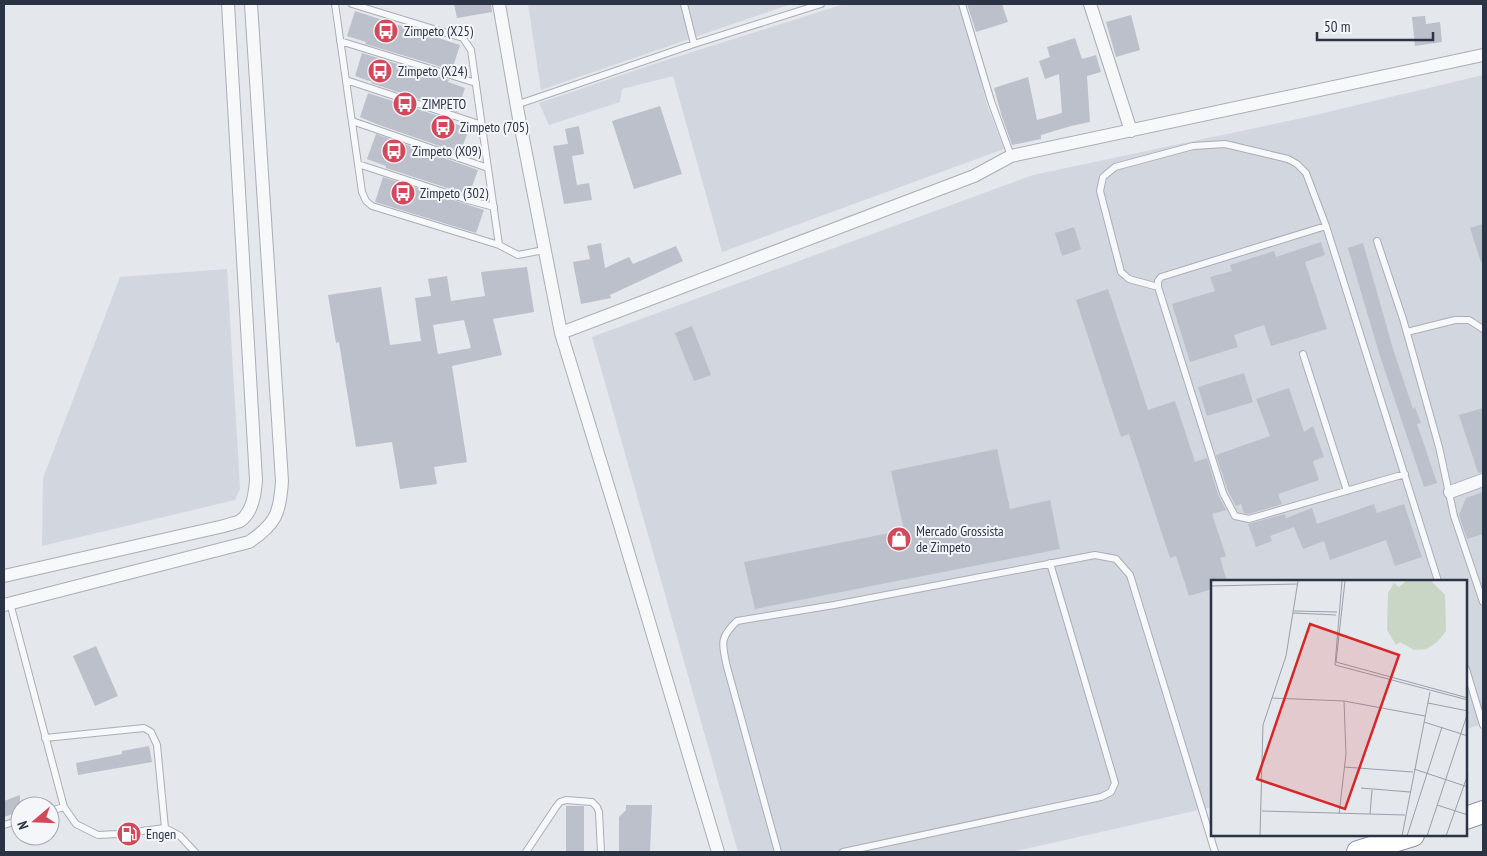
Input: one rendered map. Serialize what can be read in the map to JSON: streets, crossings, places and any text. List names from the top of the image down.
{
  "places": {
    "bus stop": [
      "Zimpeto (X25)",
      "Zimpeto (X24)",
      "ZIMPETO",
      "Zimpeto (705)",
      "Zimpeto (X09)",
      "Zimpeto (302)"
    ],
    "shop": ["Mercado Grossista de Zimpeto"],
    "fuel station": ["Engen"]
  },
  "scale_bar": "50 m",
  "north": "left"
}
